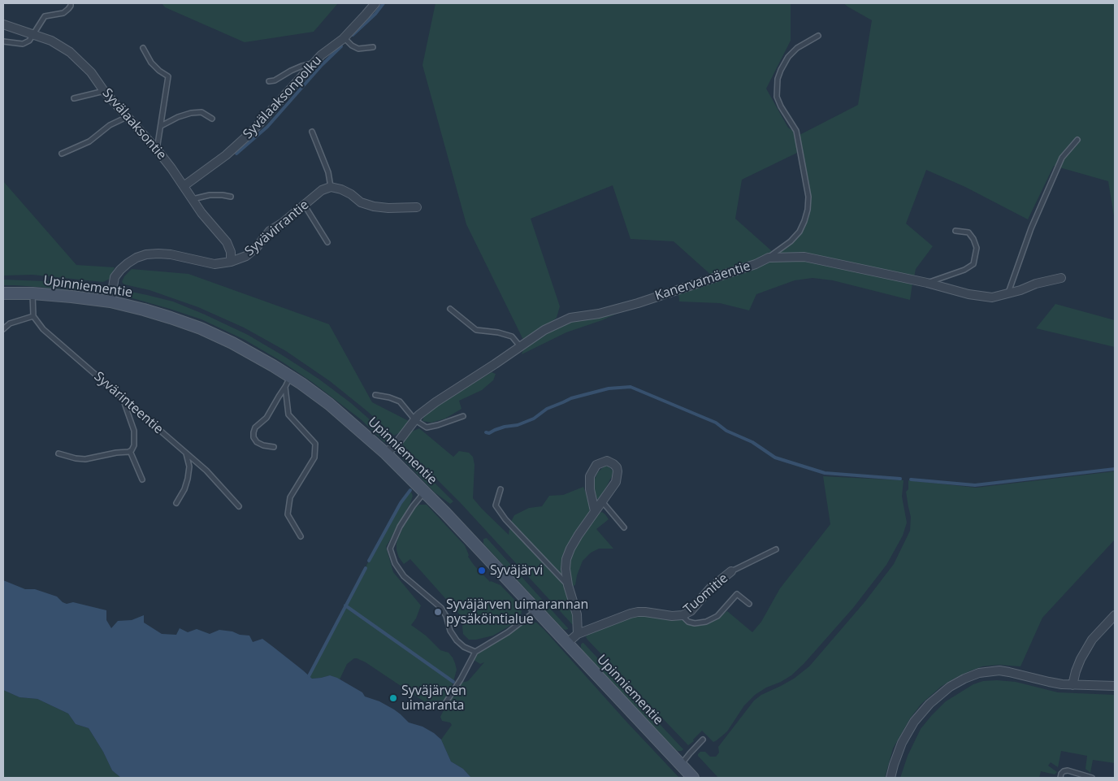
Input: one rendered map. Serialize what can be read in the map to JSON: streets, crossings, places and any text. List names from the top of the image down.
{
  "streets": {
    "main road": ["Upinniementie"],
    "street": [
      "Syvälaaksonpolku",
      "Syvälaaksontie",
      "Syvävirrantie",
      "Kanervamäentie",
      "Tuomitie"
    ],
    "lane": ["Syvärinteentie"]
  },
  "crossings": [
    ["Syvälaaksonpolku", "Syvälaaksontie"],
    ["Syvälaaksontie", "Syvävirrantie"],
    ["Syvävirrantie", "Upinniementie"],
    ["Kanervamäentie", "Upinniementie"],
    ["Upinniementie", "Tuomitie"]
  ],
  "places": ["Syväjärvi", "Syväjärven uimarannan pysäköintialue", "Syväjärven uimaranta"]
}
